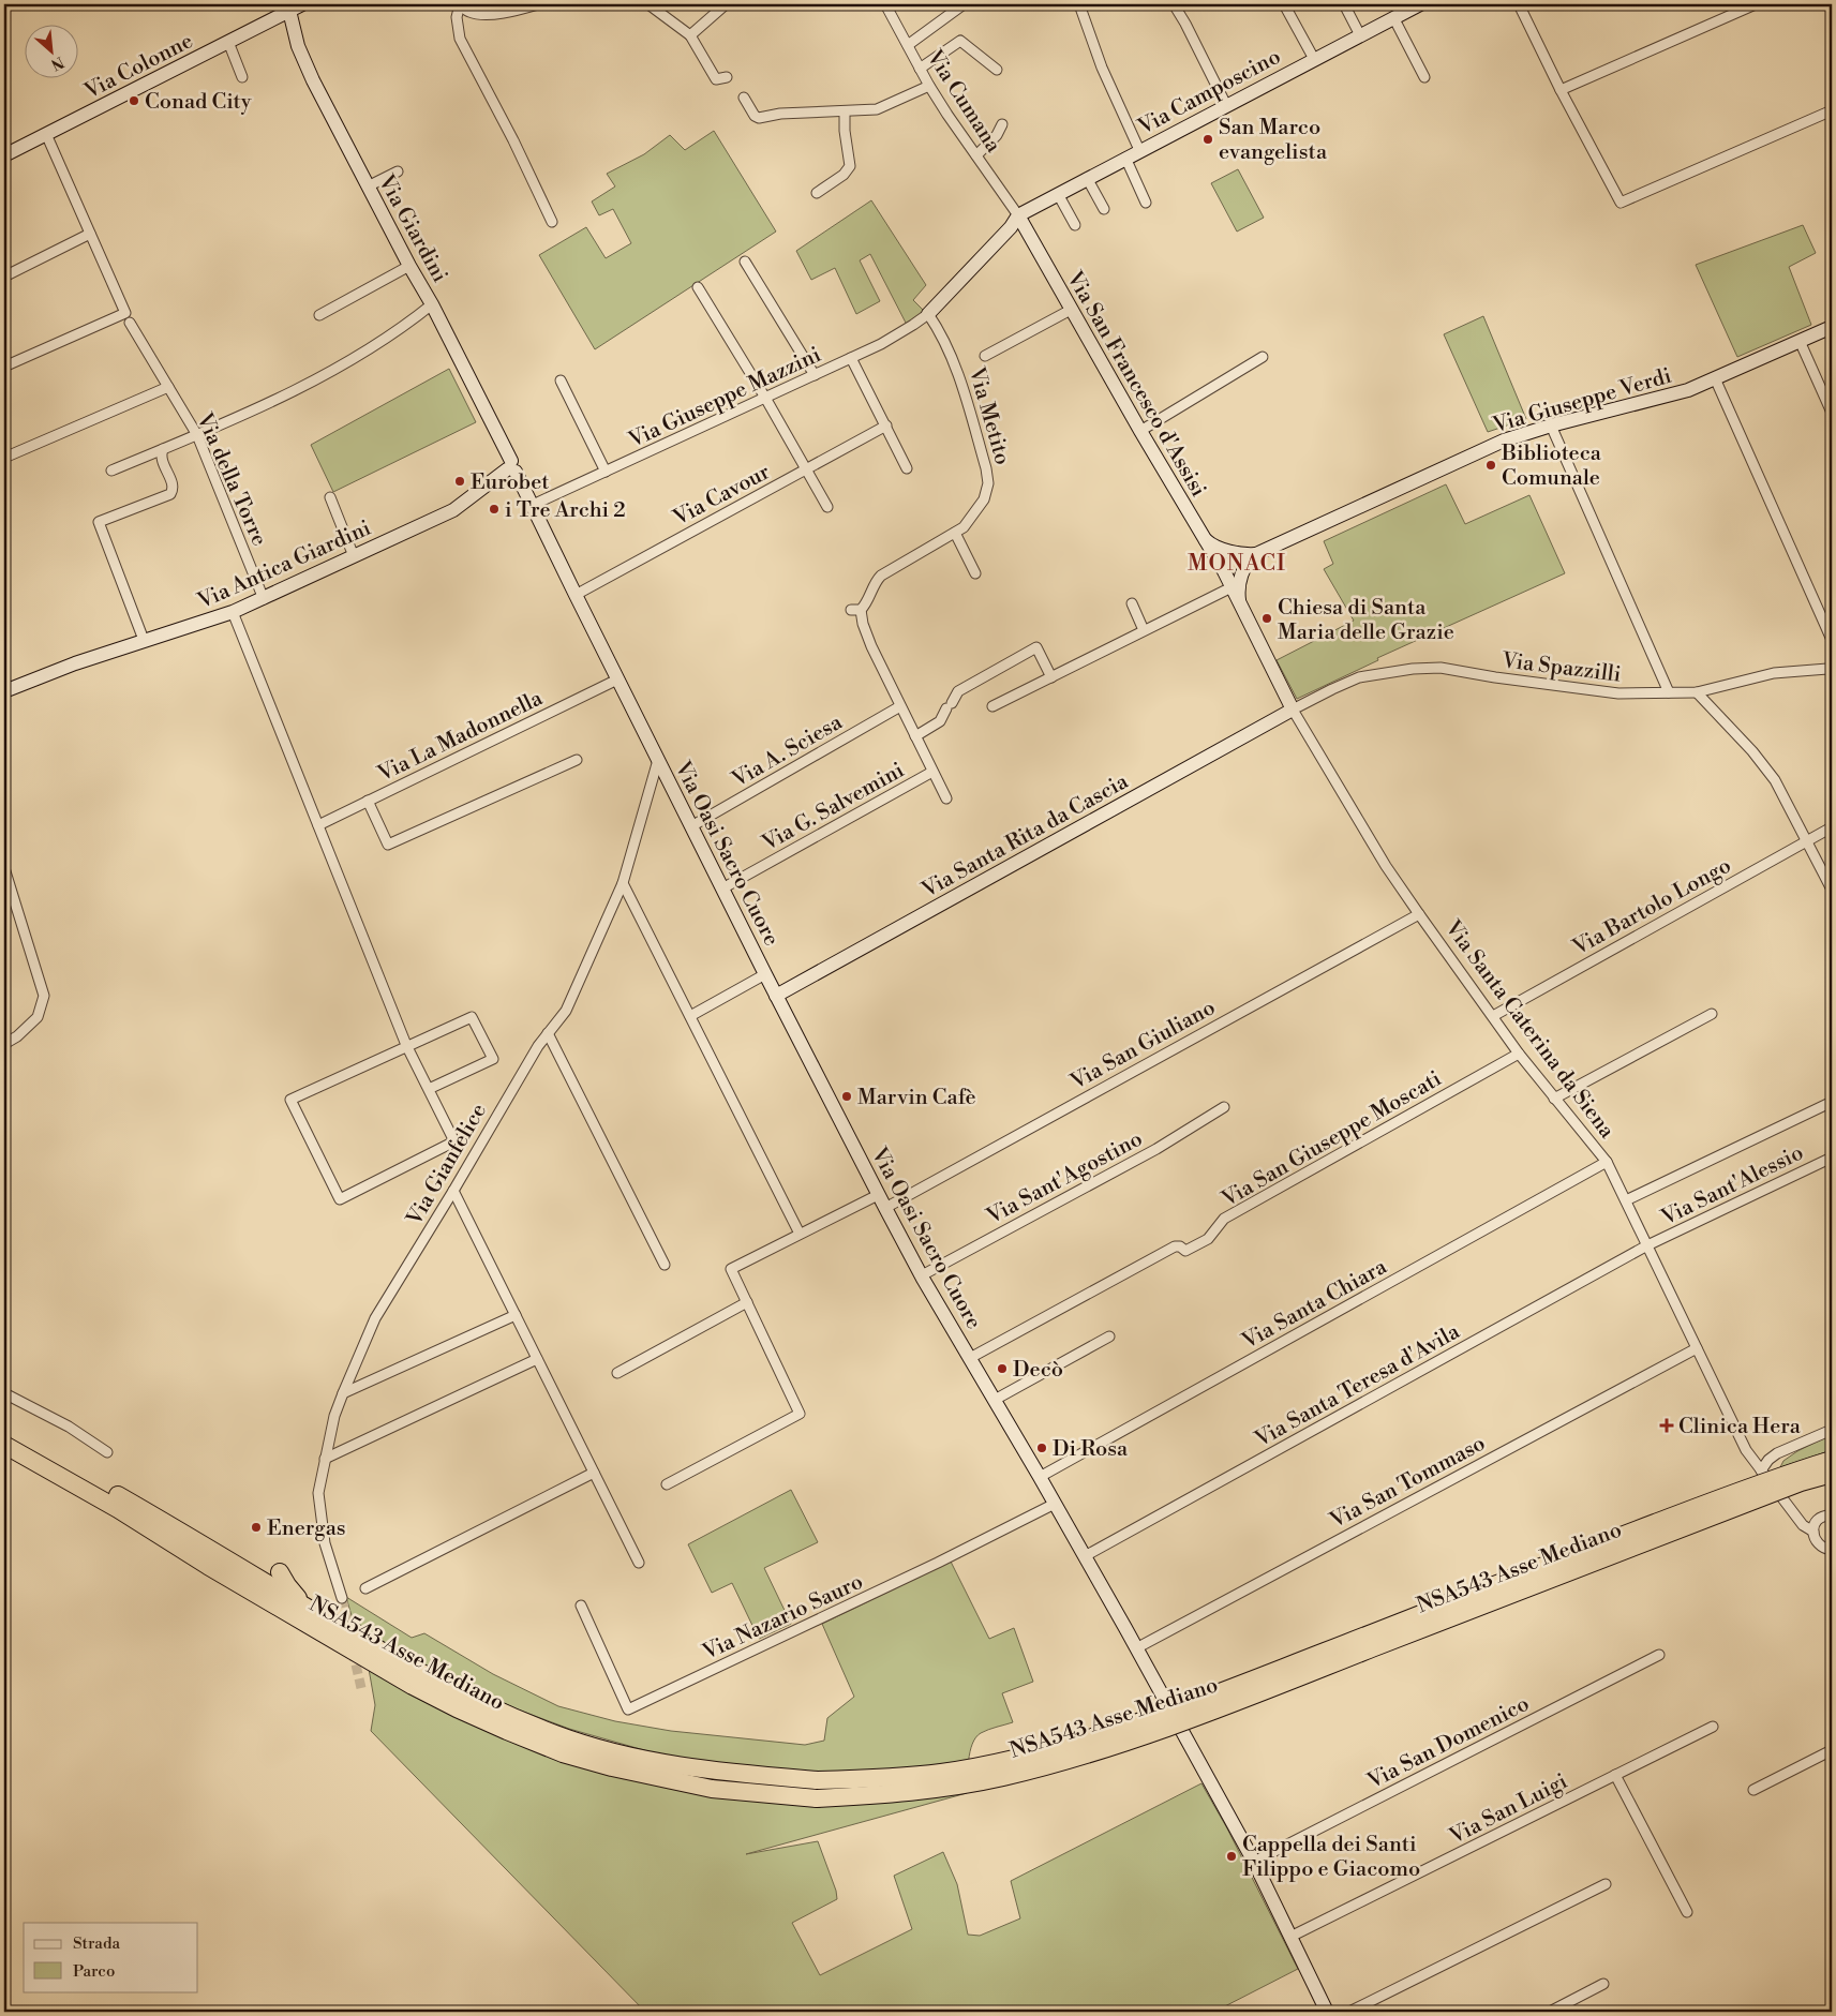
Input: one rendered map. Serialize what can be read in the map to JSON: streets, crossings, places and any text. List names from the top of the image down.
{
  "streets": {
    "highway": ["NSA543 Asse Mediano"],
    "street": [
      "Via Colonne",
      "Via Camposcino",
      "Via Cumana",
      "Via Giardini",
      "Via San Francesco d'Assisi",
      "Via Giuseppe Mazzini",
      "Via Giuseppe Verdi",
      "Via Metito",
      "Via della Torre",
      "Via Cavour",
      "Via Antica Giardini",
      "Via Spazzilli",
      "Via La Madonnella",
      "Via A. Sciesa",
      "Via G. Salvemini",
      "Via Santa Rita da Cascia",
      "Via Oasi Sacro Cuore",
      "Via Bartolo Longo",
      "Via Santa Caterina da Siena",
      "Via San Giuliano",
      "Via San Giuseppe Moscati",
      "Via Gianfelice",
      "Via Sant'Agostino",
      "Via Sant'Alessio",
      "Via Santa Chiara",
      "Via Santa Teresa d'Avila",
      "Via San Tommaso",
      "Via Nazario Sauro",
      "Via San Domenico",
      "Via San Luigi"
    ]
  },
  "crossings": [
    ["Via Colonne", "Via Giardini"],
    ["Via Camposcino", "Via Cumana"],
    ["Via Camposcino", "Via San Francesco d'Assisi"],
    ["Via Cumana", "Via San Francesco d'Assisi"],
    ["Via Giardini", "Via Antica Giardini"],
    ["Via Giardini", "Via Oasi Sacro Cuore"],
    ["Via San Francesco d'Assisi", "Via Giuseppe Verdi"],
    ["Via San Francesco d'Assisi", "Via Santa Caterina da Siena"],
    ["Via Giuseppe Mazzini", "Via Metito"],
    ["Via Giuseppe Mazzini", "Via Oasi Sacro Cuore"],
    ["Via Giuseppe Verdi", "Via Santa Caterina da Siena"],
    ["Via Metito", "Via A. Sciesa"],
    ["Via Metito", "Via G. Salvemini"],
    ["Via della Torre", "Via Antica Giardini"],
    ["Via Cavour", "Via Oasi Sacro Cuore"],
    ["Via Antica Giardini", "Via Oasi Sacro Cuore"],
    ["Via Spazzilli", "Via Santa Rita da Cascia"],
    ["Via Spazzilli", "Via Santa Caterina da Siena"],
    ["Via La Madonnella", "Via Oasi Sacro Cuore"],
    ["Via A. Sciesa", "Via Oasi Sacro Cuore"],
    ["Via G. Salvemini", "Via Oasi Sacro Cuore"],
    ["Via Santa Rita da Cascia", "Via Oasi Sacro Cuore"],
    ["Via Santa Rita da Cascia", "Via Santa Caterina da Siena"],
    ["Via Oasi Sacro Cuore", "Via San Giuliano"],
    ["Via Oasi Sacro Cuore", "Via San Giuseppe Moscati"],
    ["Via Oasi Sacro Cuore", "Via Gianfelice"],
    ["Via Oasi Sacro Cuore", "Via Sant'Agostino"],
    ["Via Oasi Sacro Cuore", "Via Santa Chiara"],
    ["Via Oasi Sacro Cuore", "Via Santa Teresa d'Avila"],
    ["Via Oasi Sacro Cuore", "Via San Tommaso"],
    ["Via Oasi Sacro Cuore", "Via Nazario Sauro"],
    ["Via Oasi Sacro Cuore", "Via San Domenico"],
    ["Via Oasi Sacro Cuore", "Via San Luigi"],
    ["Via Bartolo Longo", "Via Santa Caterina da Siena"],
    ["Via Santa Caterina da Siena", "Via San Giuliano"],
    ["Via Santa Caterina da Siena", "Via San Giuseppe Moscati"],
    ["Via Santa Caterina da Siena", "Via Sant'Alessio"],
    ["Via Santa Caterina da Siena", "Via Santa Chiara"],
    ["Via Santa Caterina da Siena", "Via Santa Teresa d'Avila"],
    ["Via Santa Caterina da Siena", "Via San Tommaso"],
    ["Via Sant'Alessio", "Via Santa Teresa d'Avila"]
  ],
  "districts": ["MONACI"],
  "places": {
    "other": [
      "Conad City",
      "San Marco evangelista",
      "Biblioteca Comunale",
      "Eurobet",
      "i Tre Archi 2",
      "Chiesa di Santa Maria delle Grazie",
      "Marvin Cafè",
      "Decò",
      "Di Rosa",
      "Energas",
      "Cappella dei Santi Filippo e Giacomo"
    ],
    "health": ["Clinica Hera"]
  },
  "legend": ["Strada", "Parco"],
  "north": "bottom right"
}
